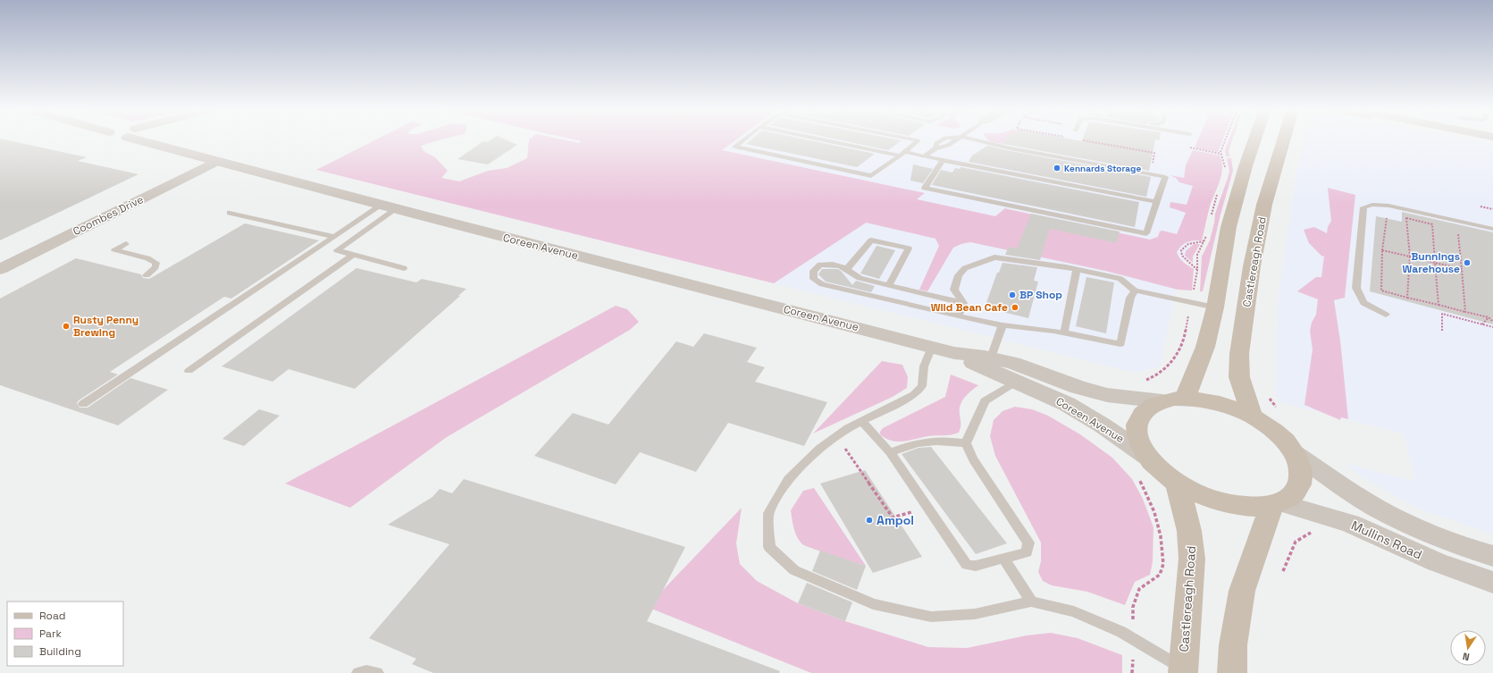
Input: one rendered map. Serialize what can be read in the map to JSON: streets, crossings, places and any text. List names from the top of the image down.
{
  "streets": {
    "main road": ["Castlereagh Road"],
    "street": ["Coombes Drive", "Coreen Avenue", "Mullins Road"]
  },
  "crossings": [
    ["Coombes Drive", "Coreen Avenue"]
  ],
  "places": [
    "Kennards Storage",
    "Bunnings Warehouse",
    "BP Shop",
    "Wild Bean Cafe",
    "Rusty Penny Brewing",
    "Ampol"
  ],
  "legend": ["Road", "Park", "Building"],
  "north": "bottom"
}
